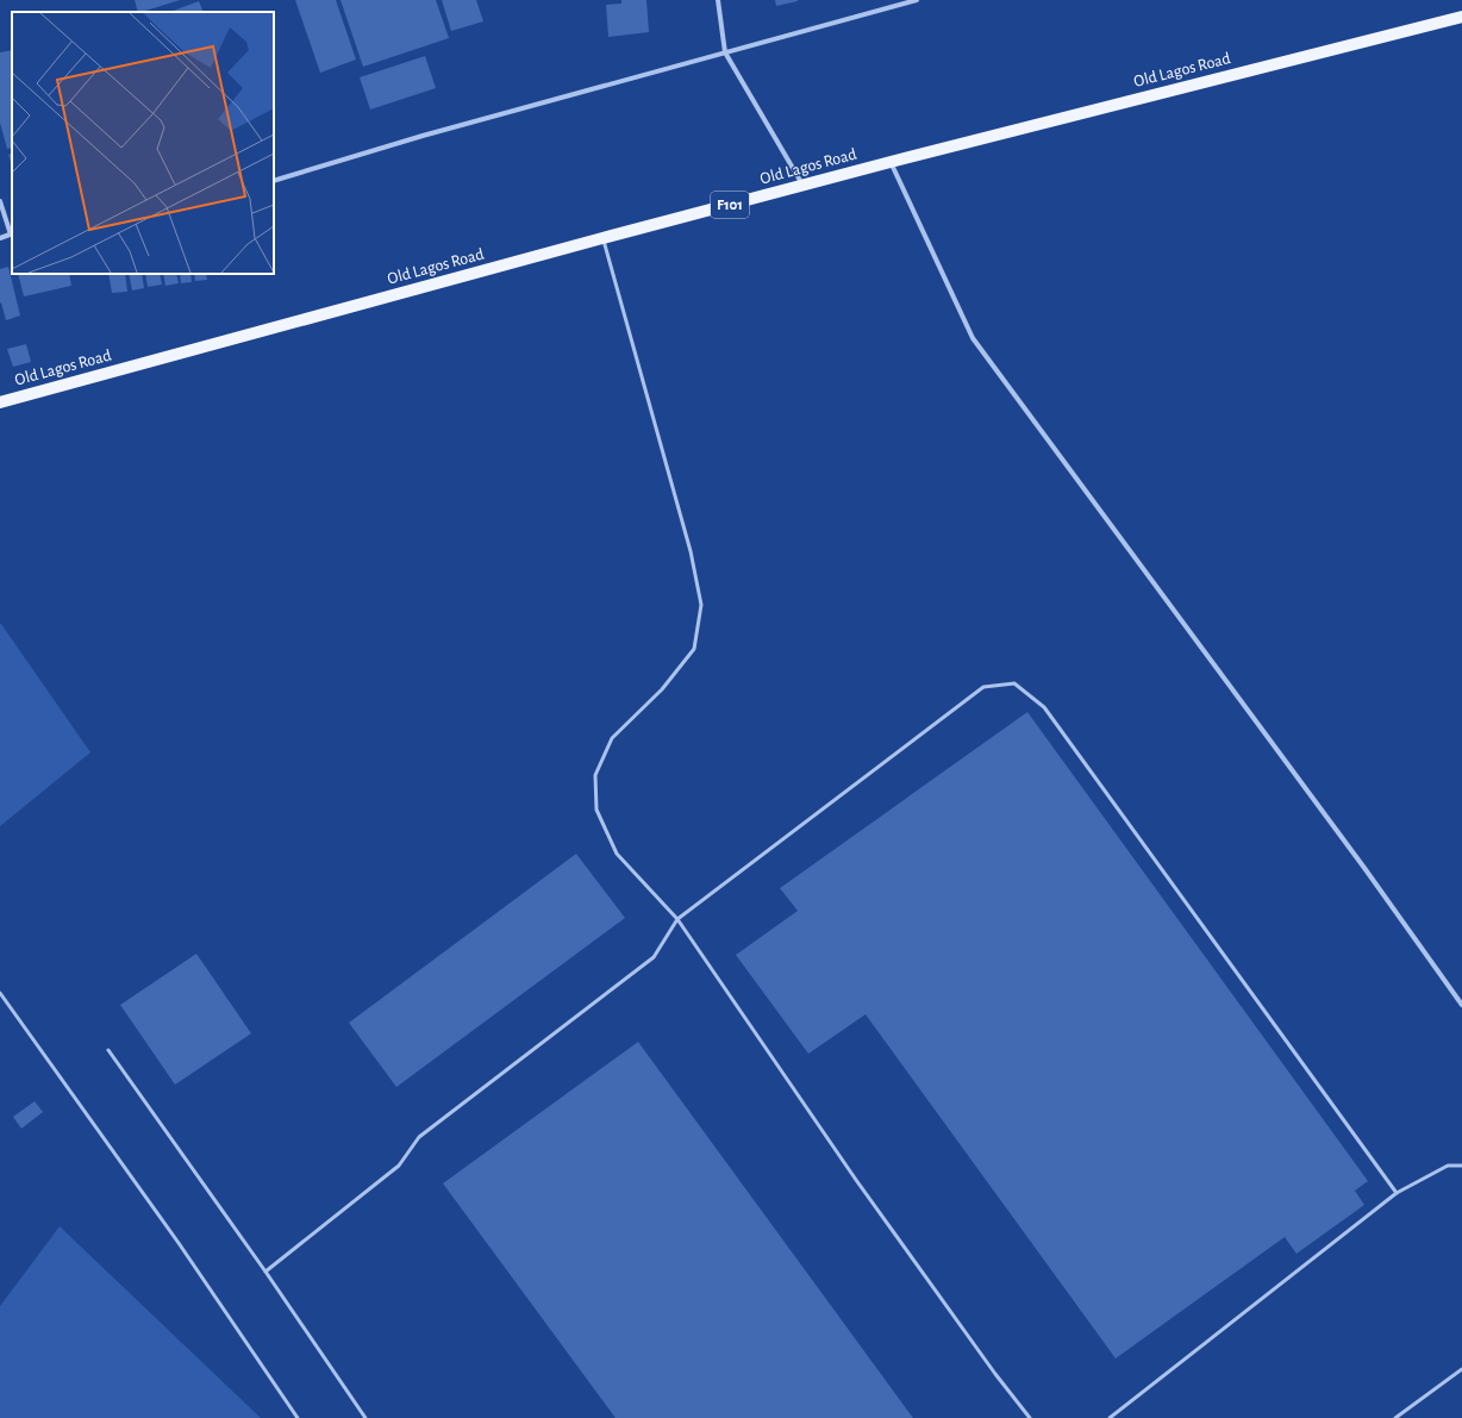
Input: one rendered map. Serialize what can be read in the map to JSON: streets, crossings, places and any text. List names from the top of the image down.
{
  "streets": {
    "main road": ["Old Lagos Road", "F101"]
  }
}
